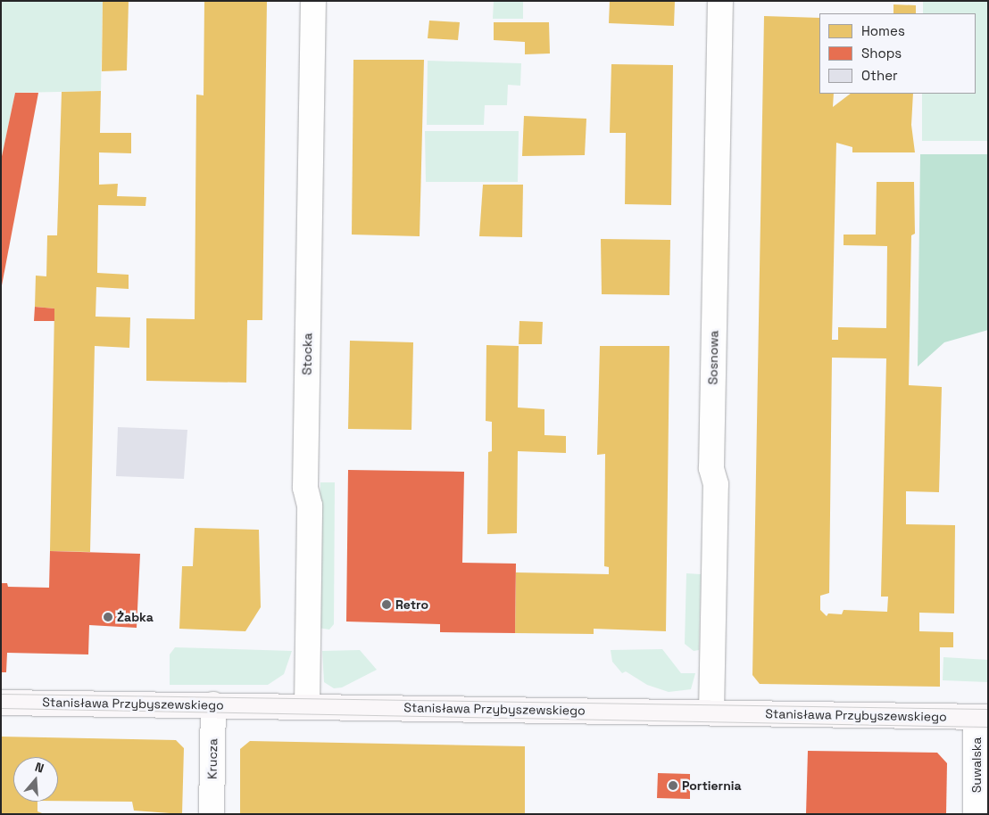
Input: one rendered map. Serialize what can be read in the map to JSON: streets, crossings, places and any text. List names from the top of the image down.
{
  "streets": {
    "street": [
      "Stocka",
      "Sosnowa",
      "Stanisława Przybyszewskiego",
      "Krucza",
      "Suwalska"
    ]
  },
  "crossings": [
    ["Stocka", "Stanisława Przybyszewskiego"],
    ["Sosnowa", "Stanisława Przybyszewskiego"],
    ["Stanisława Przybyszewskiego", "Krucza"],
    ["Stanisława Przybyszewskiego", "Suwalska"]
  ],
  "places": ["Retro", "Żabka", "Portiernia"],
  "legend": ["Homes", "Shops", "Other"],
  "north": "top"
}
